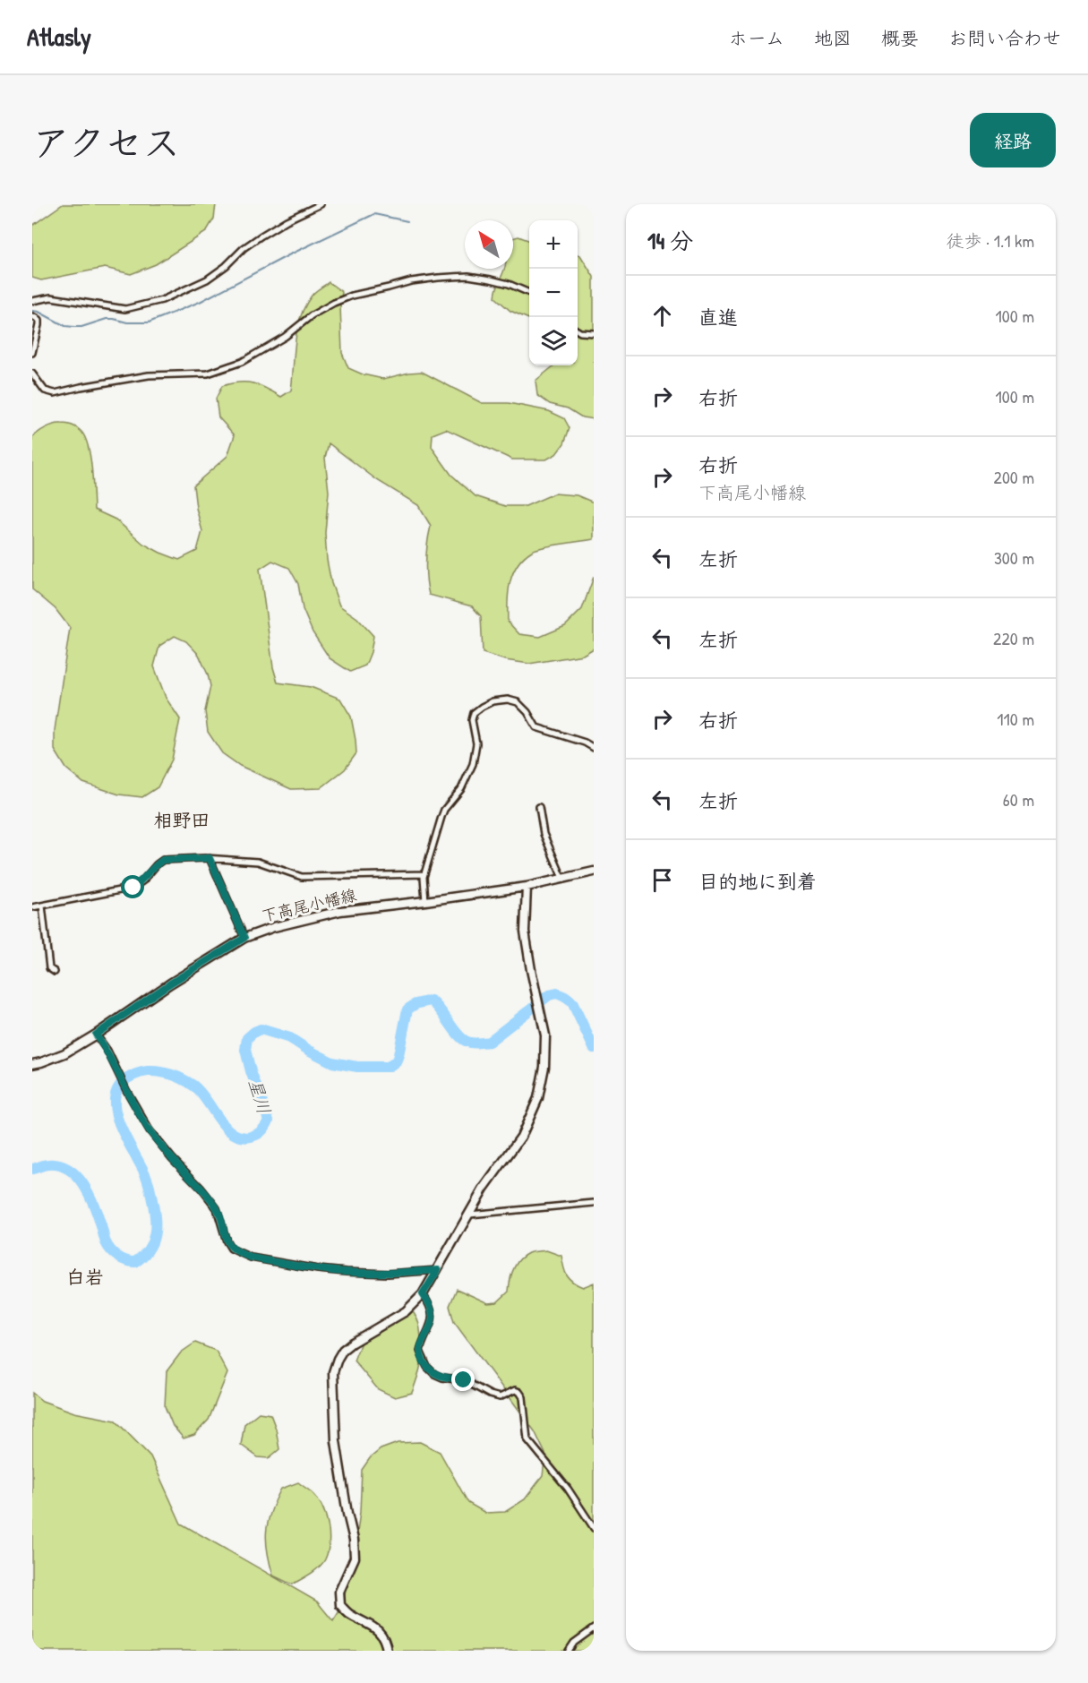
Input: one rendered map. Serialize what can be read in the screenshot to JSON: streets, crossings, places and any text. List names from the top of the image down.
{
  "streets": {
    "street": ["下高尾小幡線"]
  },
  "districts": ["相野田", "白岩"],
  "water": ["星川"],
  "north": "top left",
  "page": {
    "header": "Atlasly",
    "nav": [
      "ホーム",
      "地図",
      "概要",
      "お問い合わせ"
    ],
    "title": "アクセス",
    "buttons": "経路",
    "heading": ["14 分", "徒歩 · 1.1 km"],
    "map_buttons": ["+", "−"],
    "list": [
      ["直進", "100 m"],
      ["右折", "100 m"],
      ["右折", "下高尾小幡線", "200 m"],
      ["左折", "300 m"],
      ["左折", "220 m"],
      ["右折", "110 m"],
      ["左折", "60 m"],
      "目的地に到着"
    ]
  }
}
